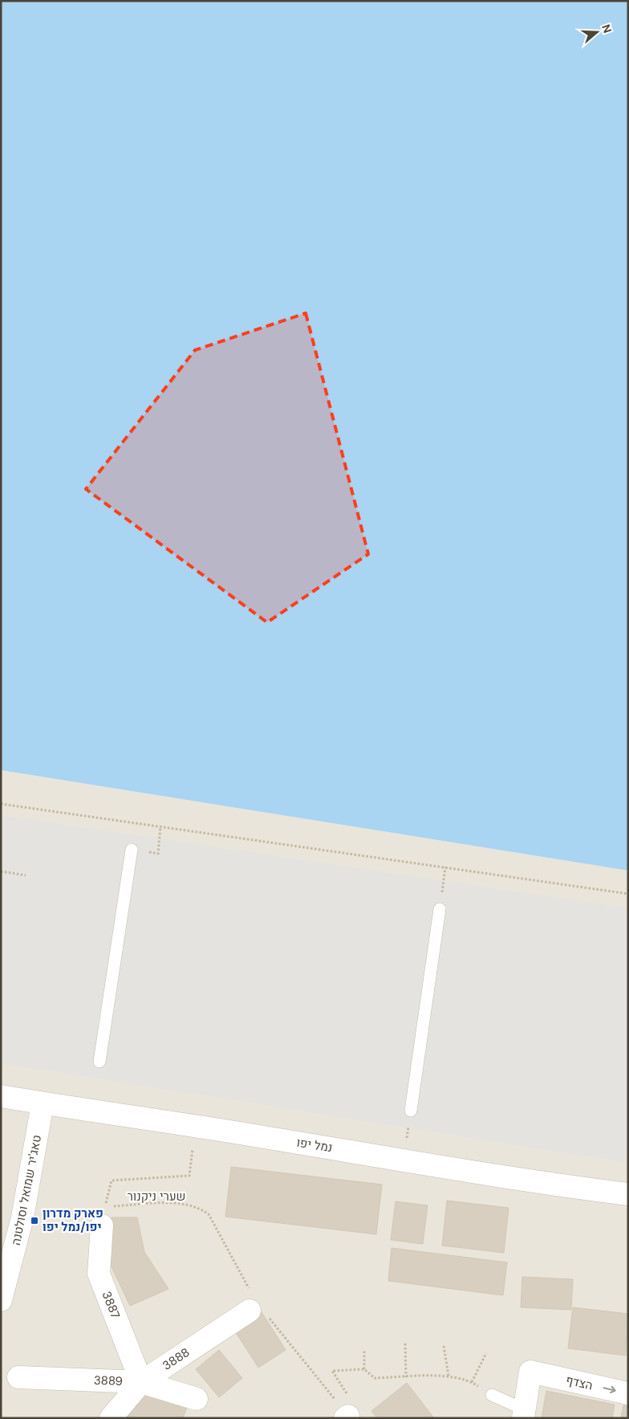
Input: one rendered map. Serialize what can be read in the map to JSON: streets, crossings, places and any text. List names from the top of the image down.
{
  "streets": {
    "street": [
      "נמל יפו",
      "טאג'יר שמואל וסולטנה",
      "3887",
      "3888",
      "3889",
      "הצדף"
    ],
    "path": ["שערי ניקנור"]
  },
  "crossings": [
    ["נמל יפו", "טאג'יר שמואל וסולטנה"],
    ["נמל יפו", "שערי ניקנור"],
    ["שערי ניקנור", "3887"],
    ["שערי ניקנור", "3888"],
    ["3887", "3888"],
    ["3887", "3889"],
    ["3888", "3889"]
  ],
  "places": {
    "transit": ["פארק מדרון יפו/נמל יפו"]
  },
  "north": "right"
}
